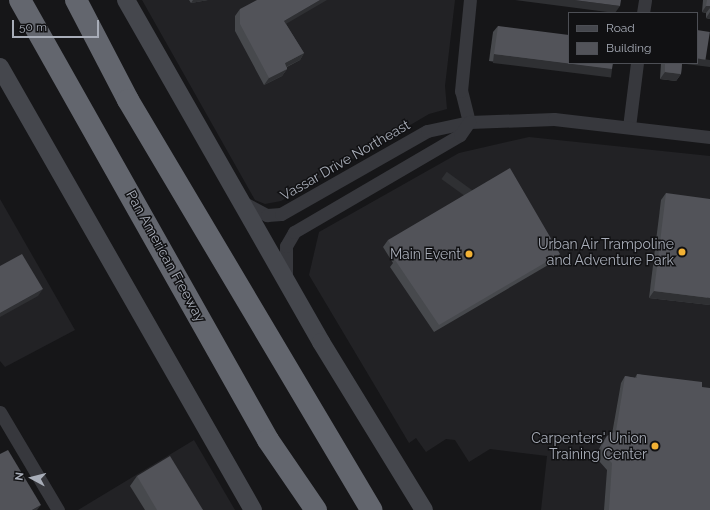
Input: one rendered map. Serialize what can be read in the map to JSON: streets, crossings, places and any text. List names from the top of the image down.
{
  "streets": {
    "highway": ["Pan American Freeway"],
    "street": ["Vassar Drive Northeast"]
  },
  "places": ["Urban Air Trampoline and Adventure Park", "Main Event", "Carpenters' Union Training Center"],
  "legend": ["Road", "Building"],
  "scale_bar": "50 m",
  "north": "left"
}
